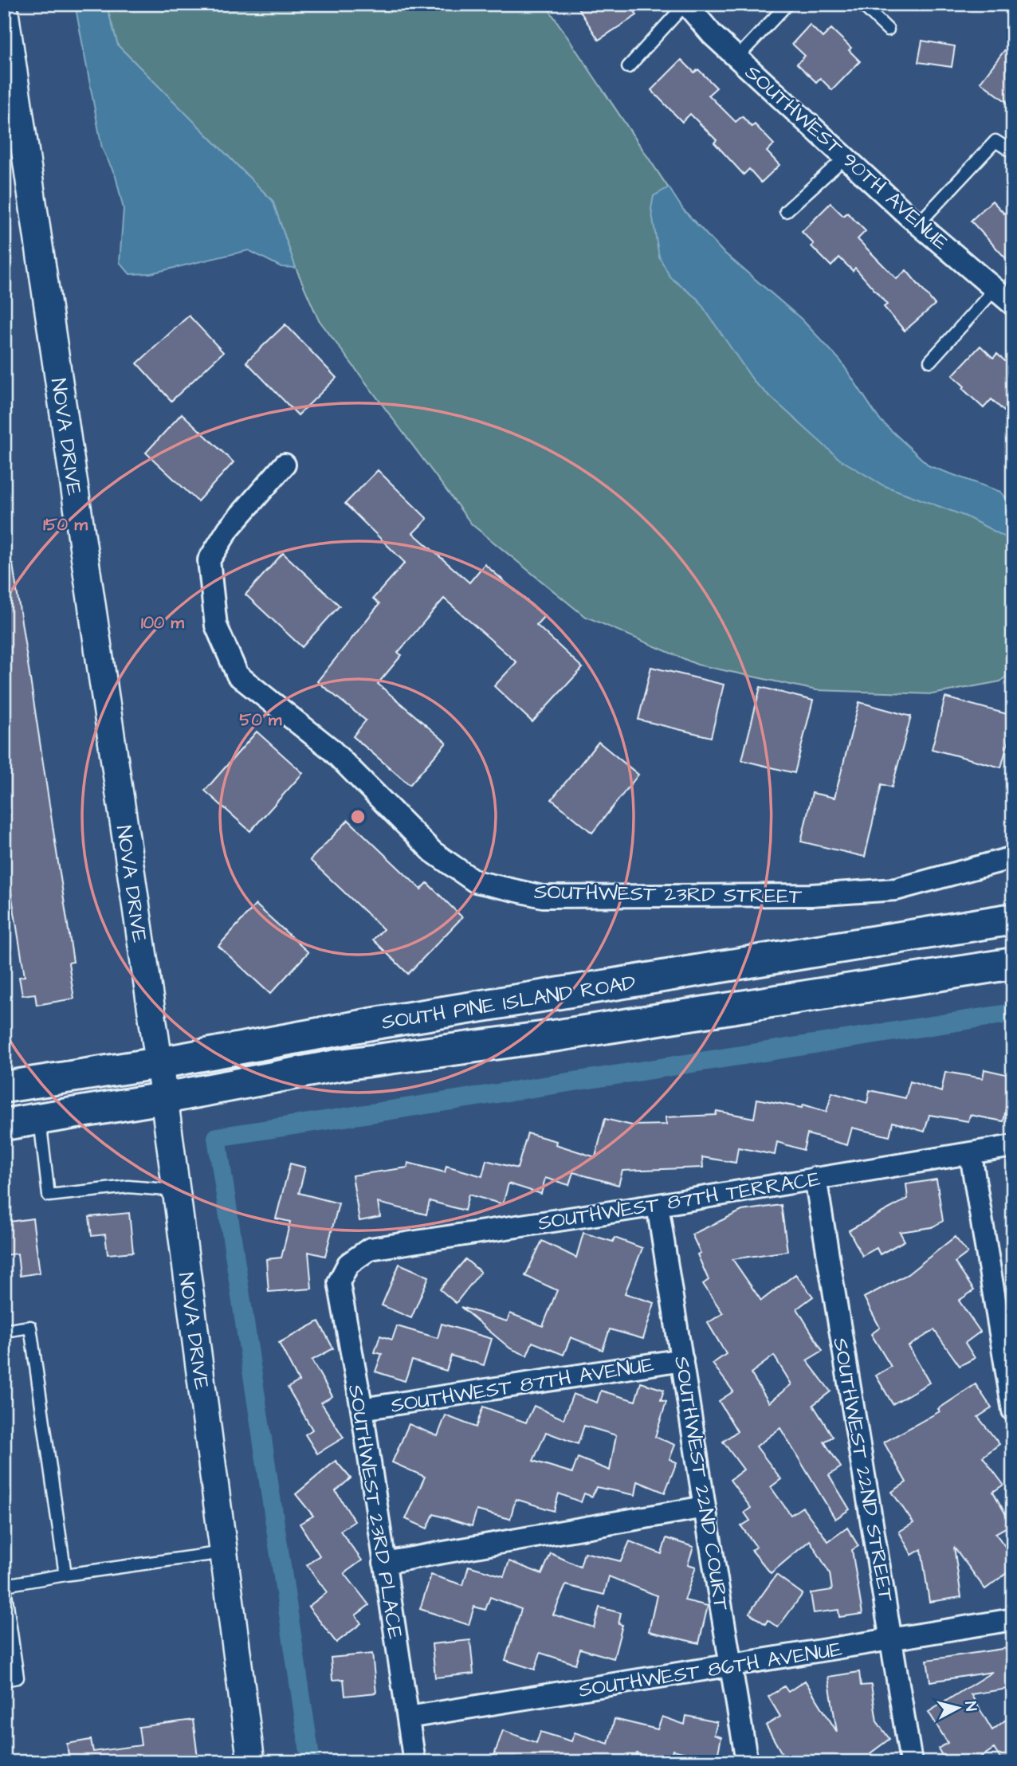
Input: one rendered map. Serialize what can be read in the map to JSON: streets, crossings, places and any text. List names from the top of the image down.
{
  "streets": {
    "main road": ["SOUTH PINE ISLAND ROAD"],
    "street": [
      "SOUTHWEST 90TH AVENUE",
      "NOVA DRIVE",
      "SOUTHWEST 23RD STREET",
      "SOUTHWEST 87TH TERRACE",
      "SOUTHWEST 87TH AVENUE",
      "SOUTHWEST 22ND STREET",
      "SOUTHWEST 22ND COURT",
      "SOUTHWEST 23RD PLACE",
      "SOUTHWEST 86TH AVENUE"
    ]
  },
  "crossings": [
    ["NOVA DRIVE", "SOUTH PINE ISLAND ROAD"],
    ["SOUTHWEST 87TH TERRACE", "SOUTHWEST 22ND STREET"],
    ["SOUTHWEST 87TH TERRACE", "SOUTHWEST 22ND COURT"],
    ["SOUTHWEST 87TH TERRACE", "SOUTHWEST 23RD PLACE"],
    ["SOUTHWEST 87TH AVENUE", "SOUTHWEST 22ND COURT"],
    ["SOUTHWEST 87TH AVENUE", "SOUTHWEST 23RD PLACE"],
    ["SOUTHWEST 22ND STREET", "SOUTHWEST 86TH AVENUE"],
    ["SOUTHWEST 22ND COURT", "SOUTHWEST 86TH AVENUE"],
    ["SOUTHWEST 23RD PLACE", "SOUTHWEST 86TH AVENUE"]
  ],
  "north": "right",
  "rings": ["150 m", "100 m", "50 m"]
}
